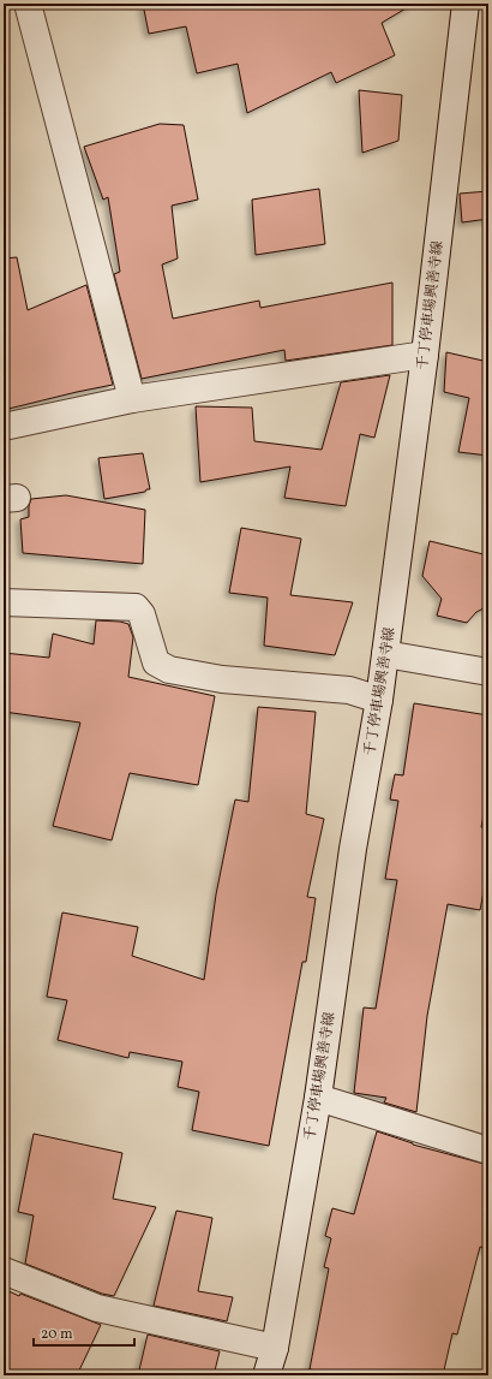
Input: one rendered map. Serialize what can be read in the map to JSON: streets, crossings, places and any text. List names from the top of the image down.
{
  "streets": {
    "street": ["千丁停車場興善寺線"]
  },
  "scale_bar": "20 m"
}
